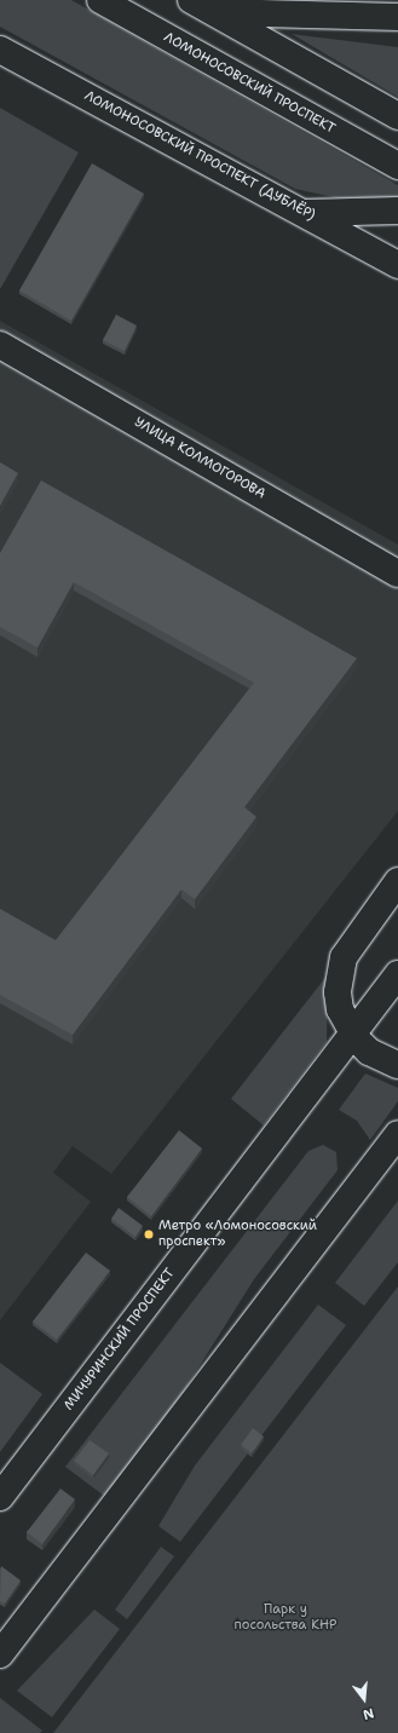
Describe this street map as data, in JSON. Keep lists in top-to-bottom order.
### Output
{
  "streets": {
    "main road": [
      "ЛОМОНОСОВСКИЙ ПРОСПЕКТ",
      "ЛОМОНОСОВСКИЙ ПРОСПЕКТ (ДУБЛЁР)",
      "УЛИЦА КОЛМОГОРОВА",
      "МИЧУРИНСКИЙ ПРОСПЕКТ"
    ]
  },
  "parks": ["Парк у посольства КНР"],
  "places": ["Метро «Ломоносовский проспект»"],
  "north": "bottom"
}
